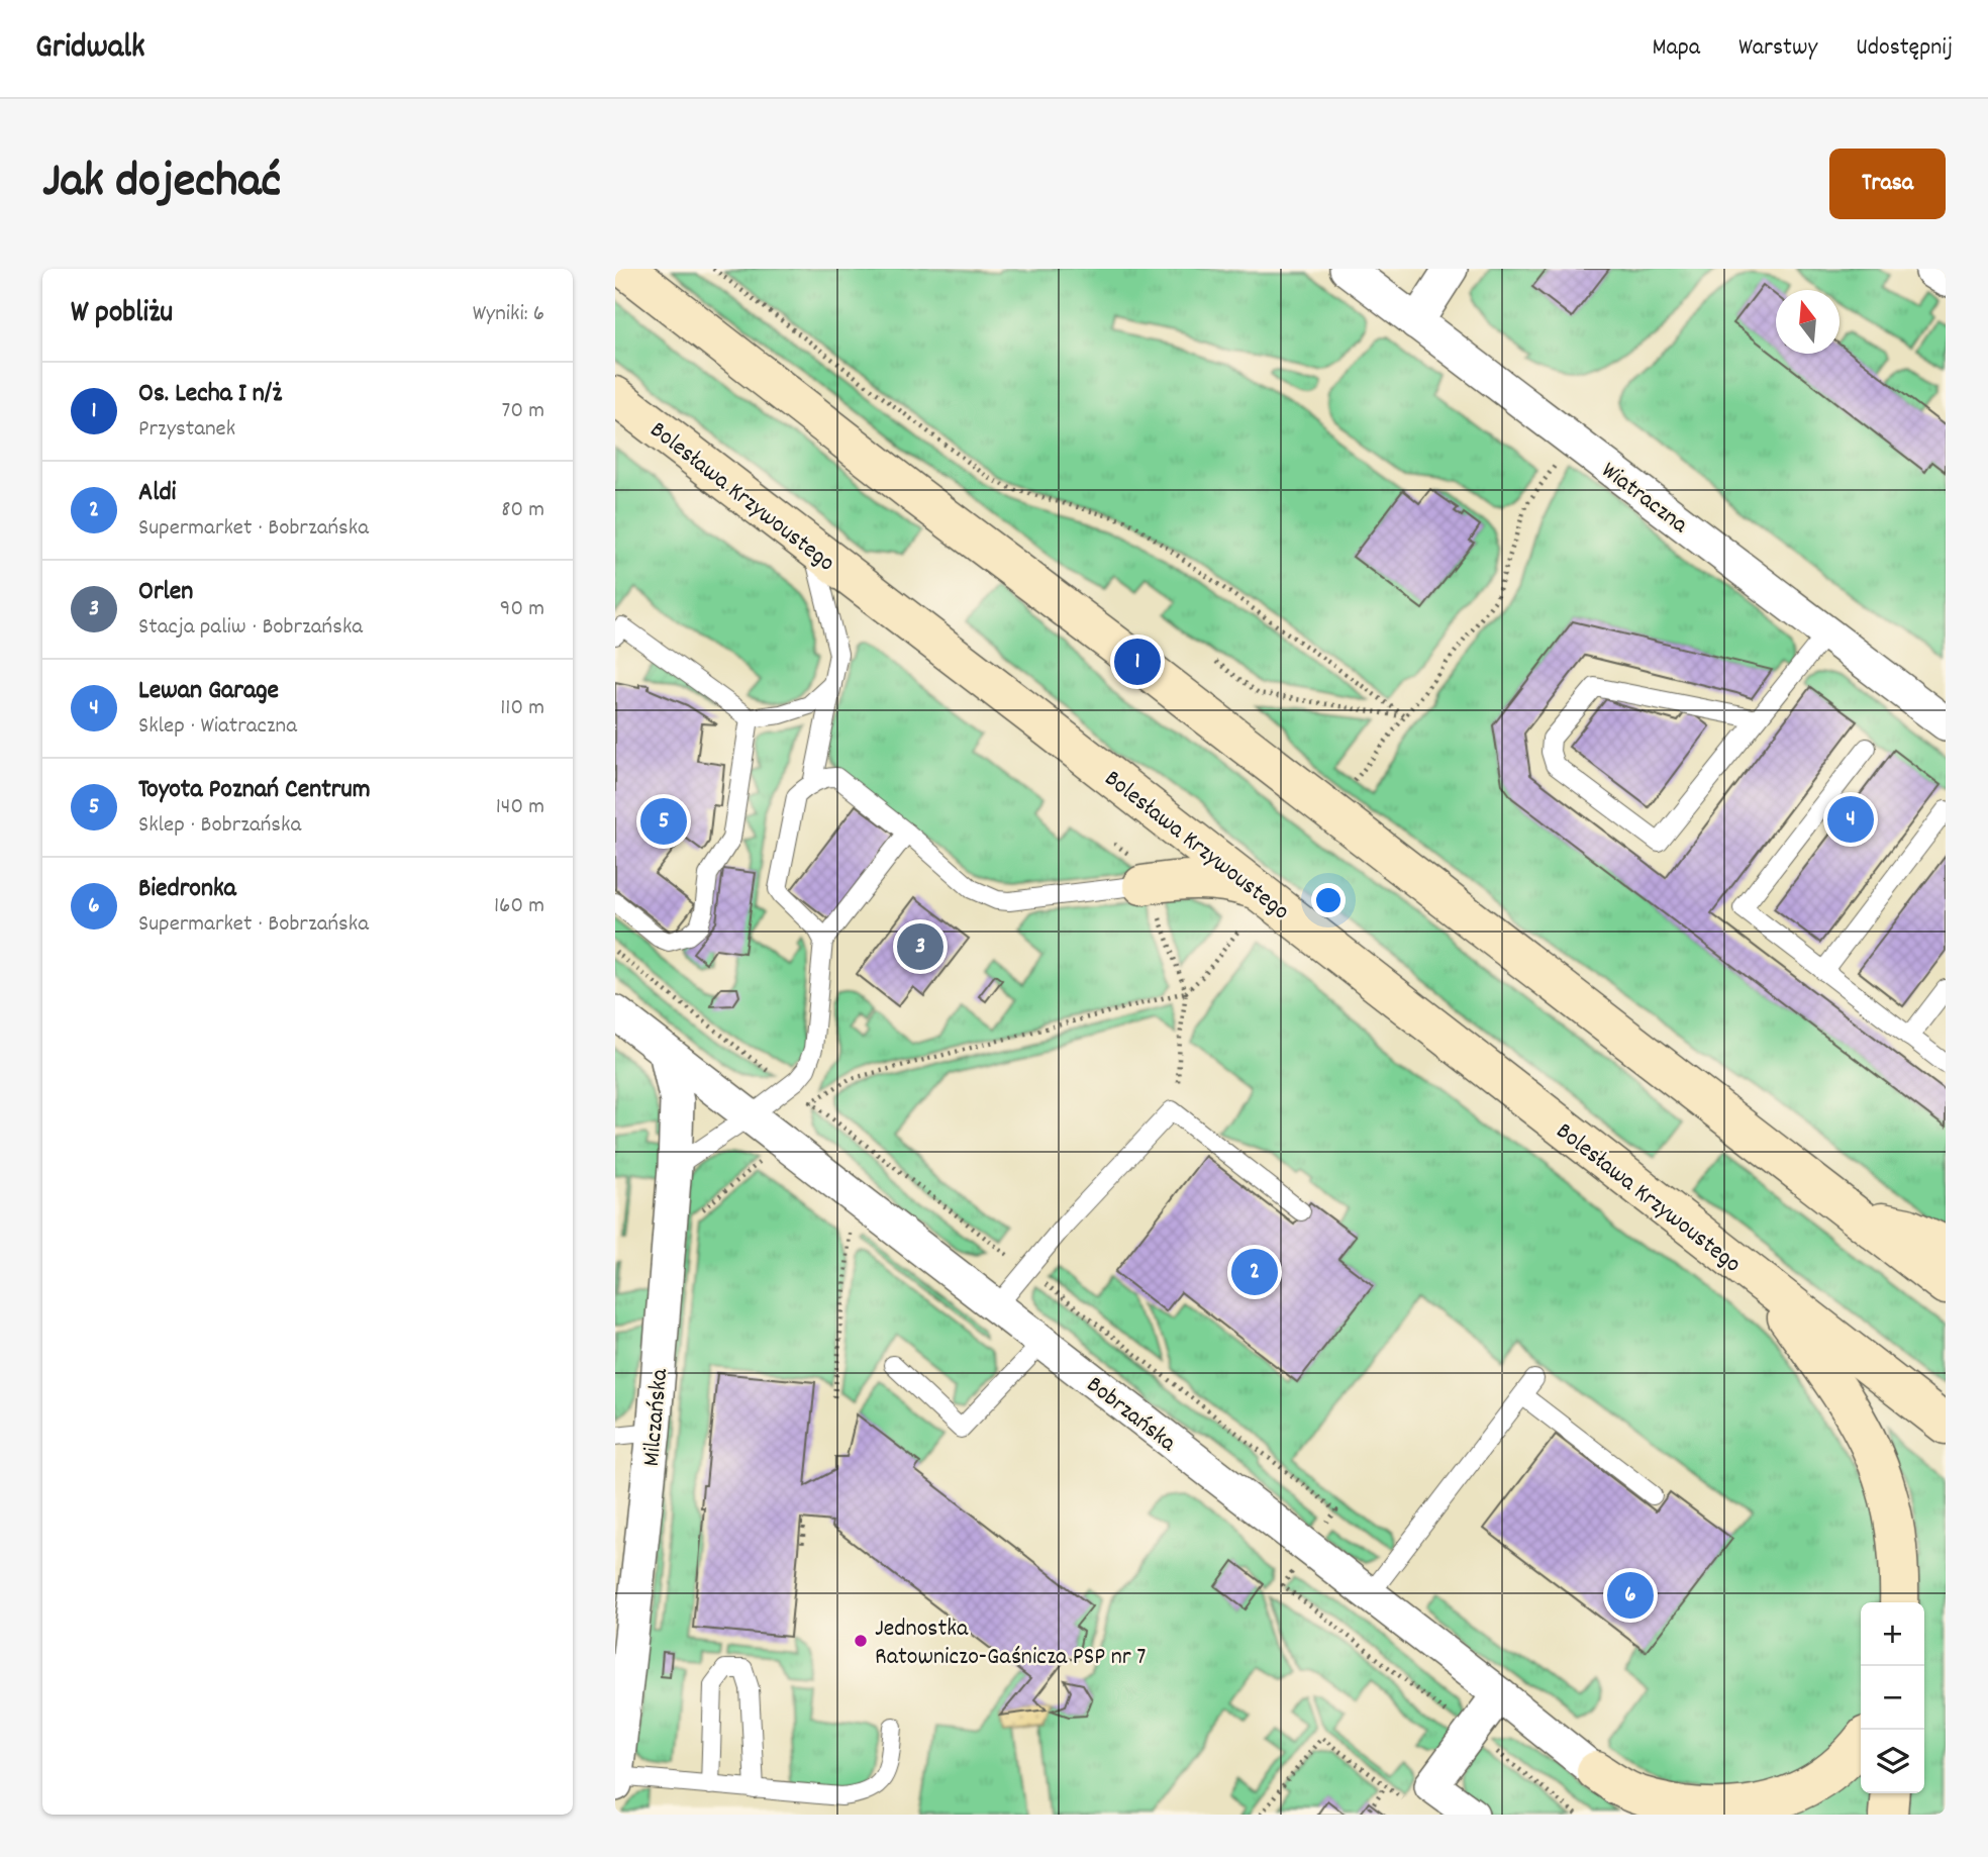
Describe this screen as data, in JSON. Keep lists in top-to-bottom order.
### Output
{
  "streets": {
    "main road": ["Bolesława Krzywoustego"],
    "street": ["Wiatraczna", "Bobrzańska", "Milczańska"]
  },
  "crossings": [
    ["Bobrzańska", "Milczańska"]
  ],
  "places": ["Jednostka Ratowniczo-Gaśnicza PSP nr 7"],
  "north": "top",
  "page": {
    "header": "Gridwalk",
    "nav": ["Mapa", "Warstwy", "Udostępnij"],
    "title": "Jak dojechać",
    "buttons": "Trasa",
    "heading": ["W pobliżu", "Wyniki: 6"],
    "list": [
      {
        "mark": "1",
        "name": "Os. Lecha I n/ż",
        "note": "Przystanek",
        "value": "70 m"
      },
      {
        "mark": "2",
        "name": "Aldi",
        "note": "Supermarket · Bobrzańska",
        "value": "80 m"
      },
      {
        "mark": "3",
        "name": "Orlen",
        "note": "Stacja paliw · Bobrzańska",
        "value": "90 m"
      },
      {
        "mark": "4",
        "name": "Lewan Garage",
        "note": "Sklep · Wiatraczna",
        "value": "110 m"
      },
      {
        "mark": "5",
        "name": "Toyota Poznań Centrum",
        "note": "Sklep · Bobrzańska",
        "value": "140 m"
      },
      {
        "mark": "6",
        "name": "Biedronka",
        "note": "Supermarket · Bobrzańska",
        "value": "160 m"
      }
    ],
    "pins": [
      "1",
      "4",
      "5",
      "3",
      "2",
      "6"
    ],
    "map_buttons": ["+", "−"]
  }
}
